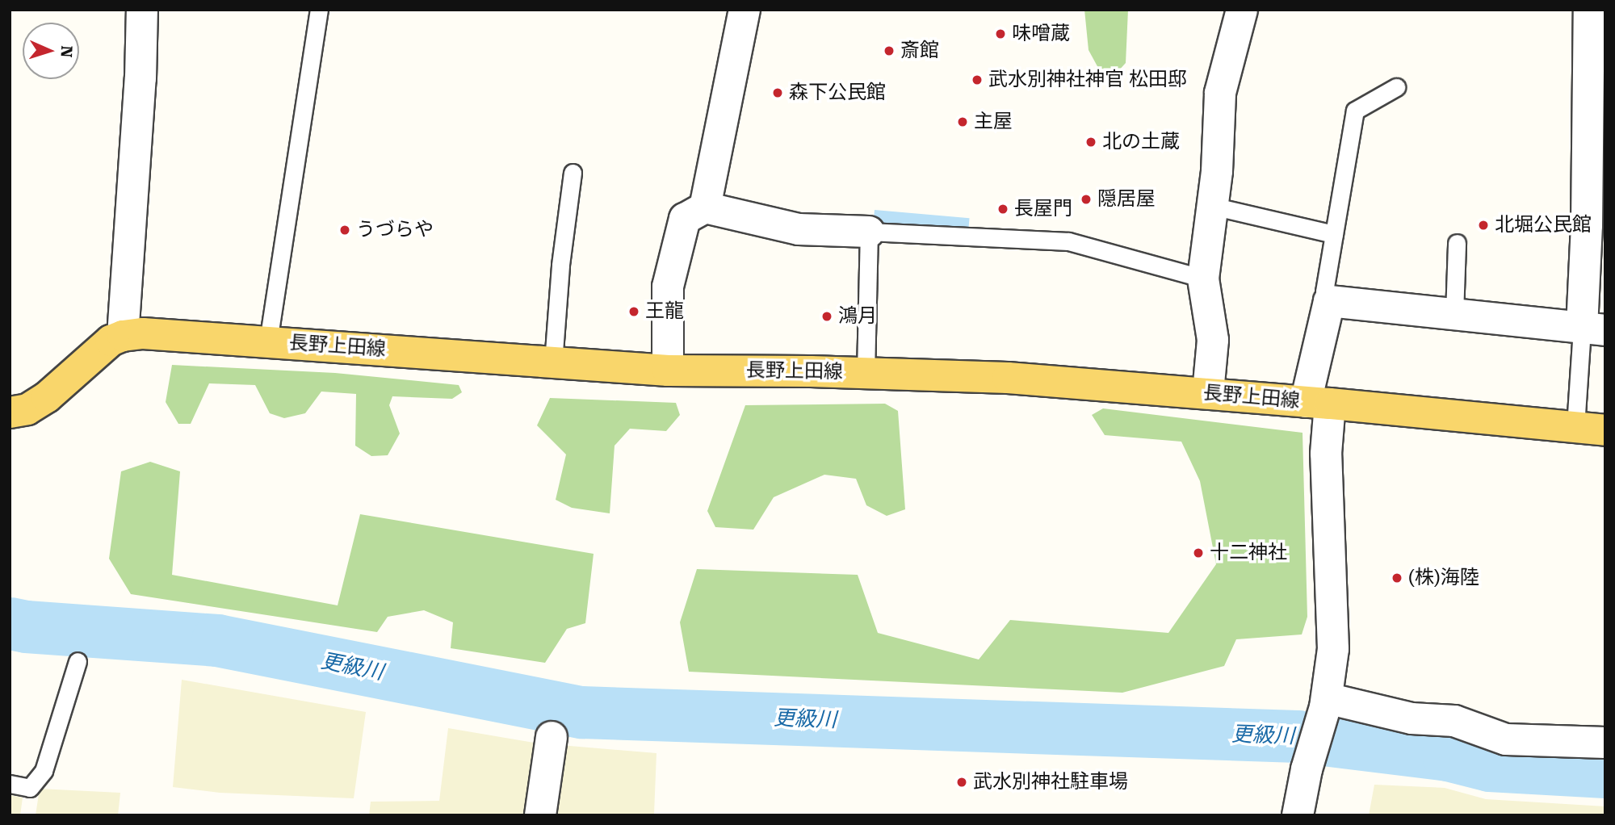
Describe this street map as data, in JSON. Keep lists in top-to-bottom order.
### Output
{
  "streets": {
    "main road": ["長野上田線"]
  },
  "water": ["更級川"],
  "places": [
    "味噌蔵",
    "斎館",
    "武水別神社神官 松田邸",
    "森下公民館",
    "主屋",
    "北の土蔵",
    "隠居屋",
    "長屋門",
    "北堀公民館",
    "うづらや",
    "王龍",
    "鴻月",
    "十二神社",
    "(株)海陸",
    "武水別神社駐車場"
  ],
  "north": "right"
}
